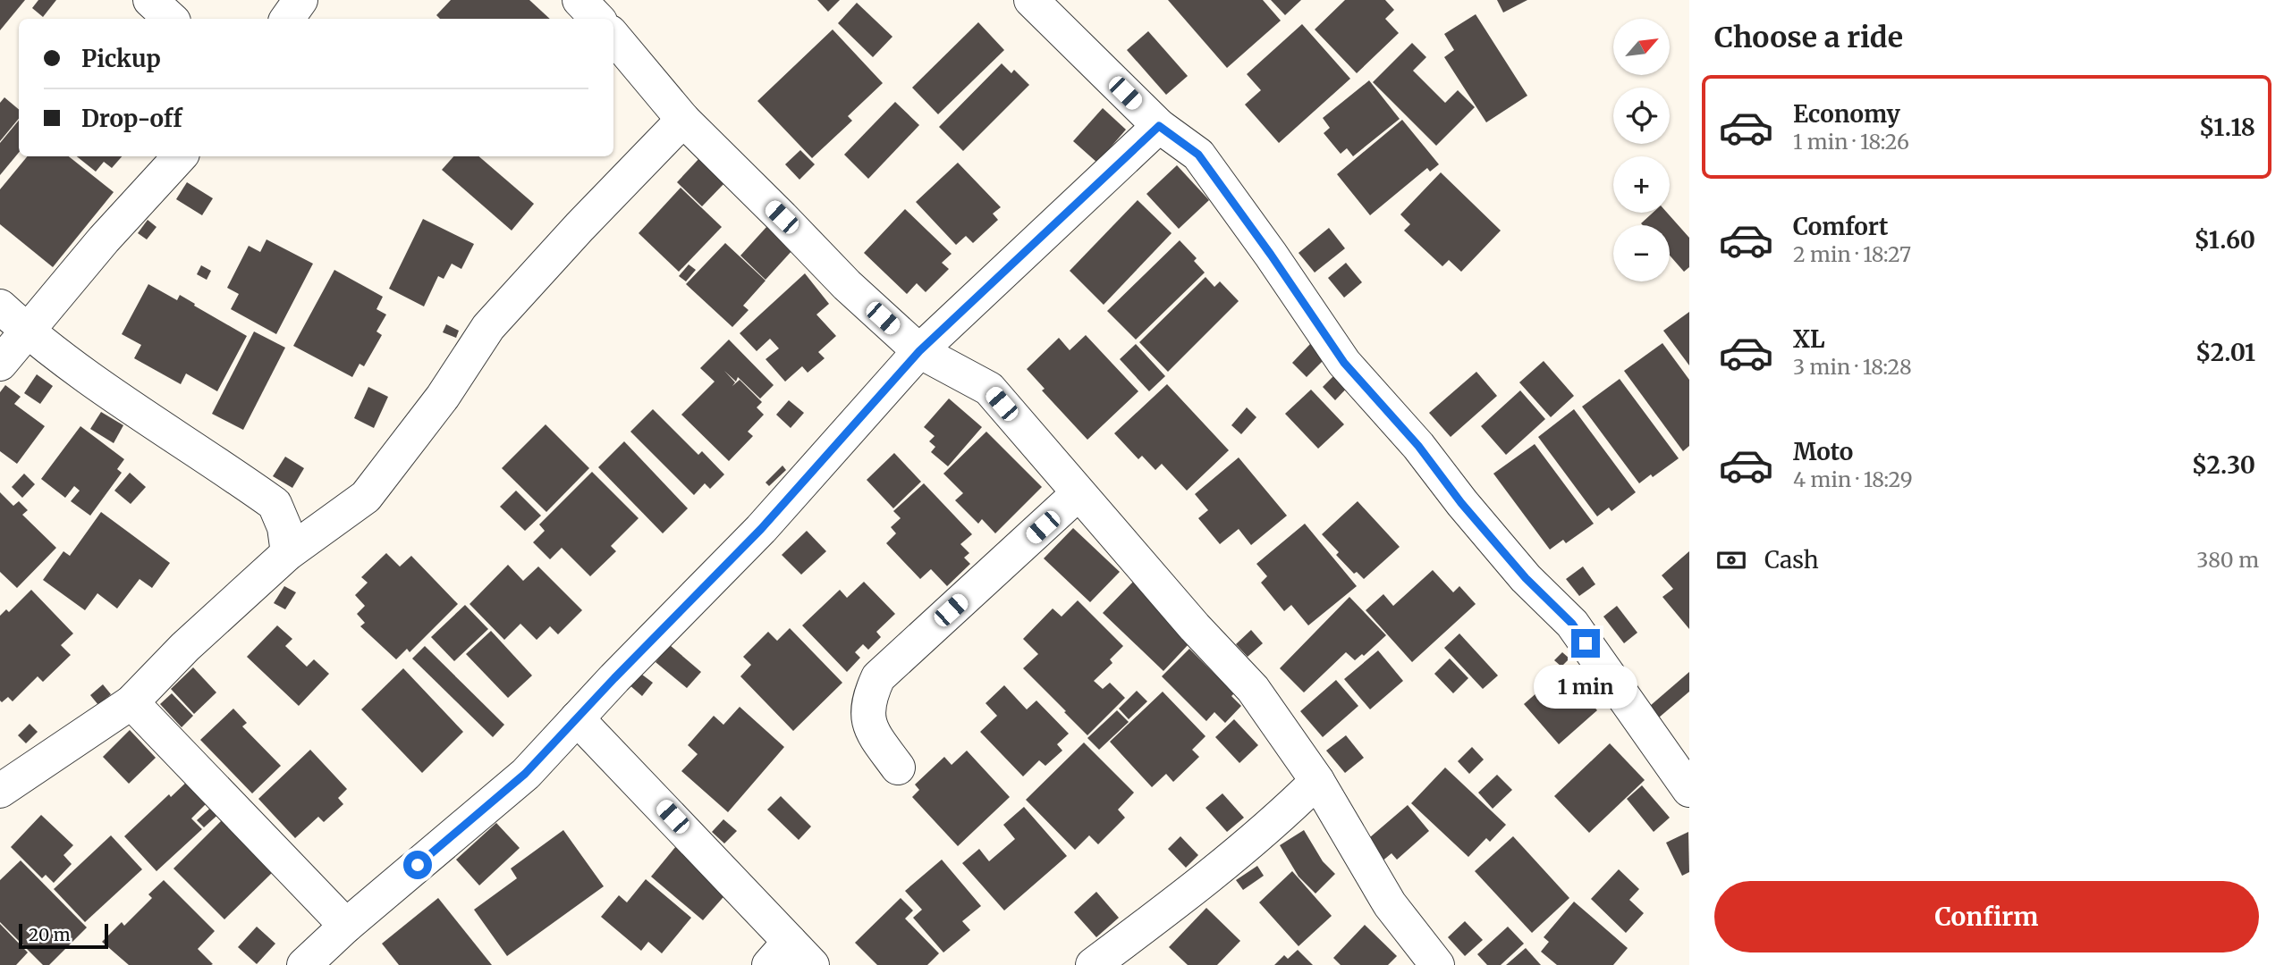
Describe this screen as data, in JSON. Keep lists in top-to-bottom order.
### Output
{
  "scale_bar": "20 m",
  "north": "top right",
  "page": {
    "heading": "Choose a ride",
    "map_buttons": ["+", "−"],
    "banner": ["Pickup", "Drop-off"],
    "list": [
      {
        "name": "Economy",
        "note": "1 min · 18:26",
        "value": "$1.18"
      },
      {
        "name": "Comfort",
        "note": "2 min · 18:27",
        "value": "$1.60"
      },
      {
        "name": "XL",
        "note": "3 min · 18:28",
        "value": "$2.01"
      },
      {
        "name": "Moto",
        "note": "4 min · 18:29",
        "value": "$2.30"
      }
    ],
    "pay": ["Cash", "380 m"],
    "bubble": "1 min",
    "buttons": "Confirm",
    "scale": "20 m"
  }
}
